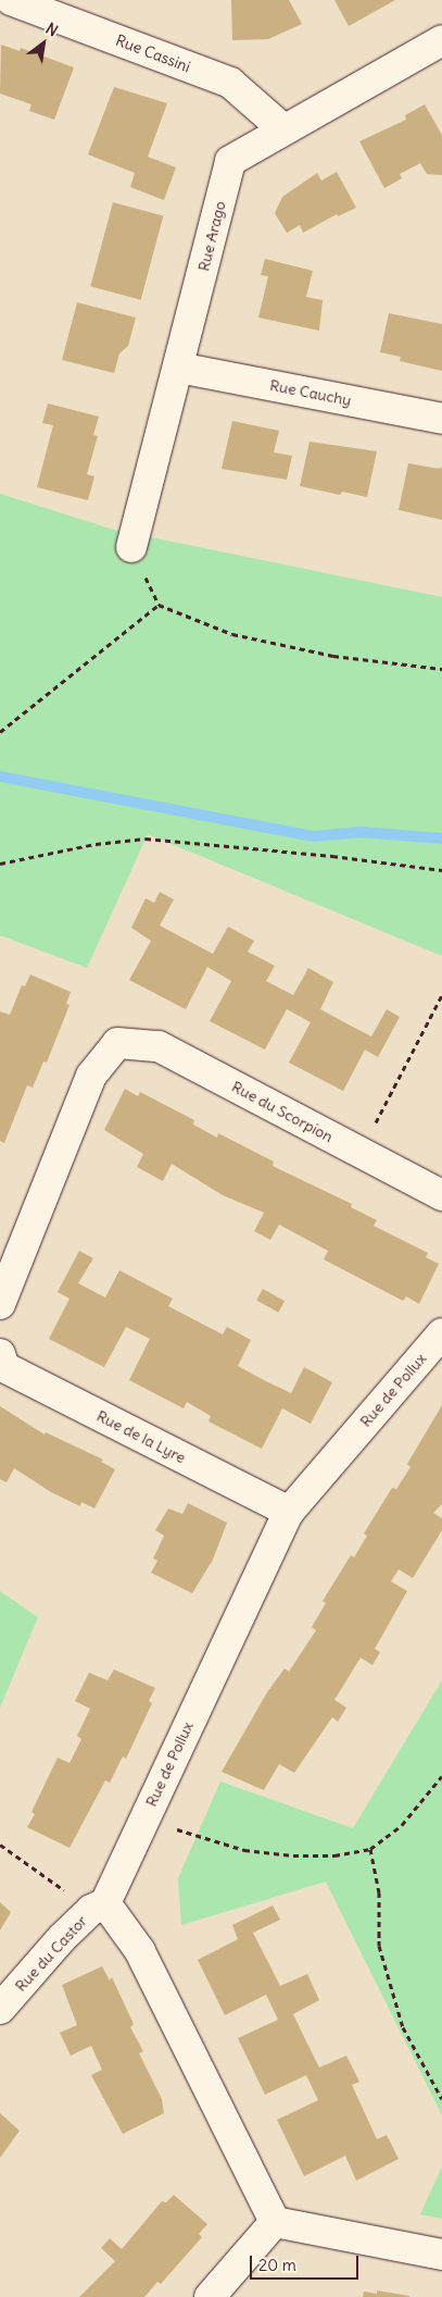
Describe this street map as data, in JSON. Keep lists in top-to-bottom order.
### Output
{
  "streets": {
    "street": [
      "Rue Cassini",
      "Rue Arago",
      "Rue Cauchy",
      "Rue du Scorpion",
      "Rue de Pollux",
      "Rue de la Lyre",
      "Rue du Castor"
    ]
  },
  "crossings": [
    ["Rue Cassini", "Rue Arago"],
    ["Rue Arago", "Rue Cauchy"],
    ["Rue de Pollux", "Rue de la Lyre"],
    ["Rue de Pollux", "Rue du Castor"]
  ],
  "scale_bar": "20 m",
  "north": "top right"
}
